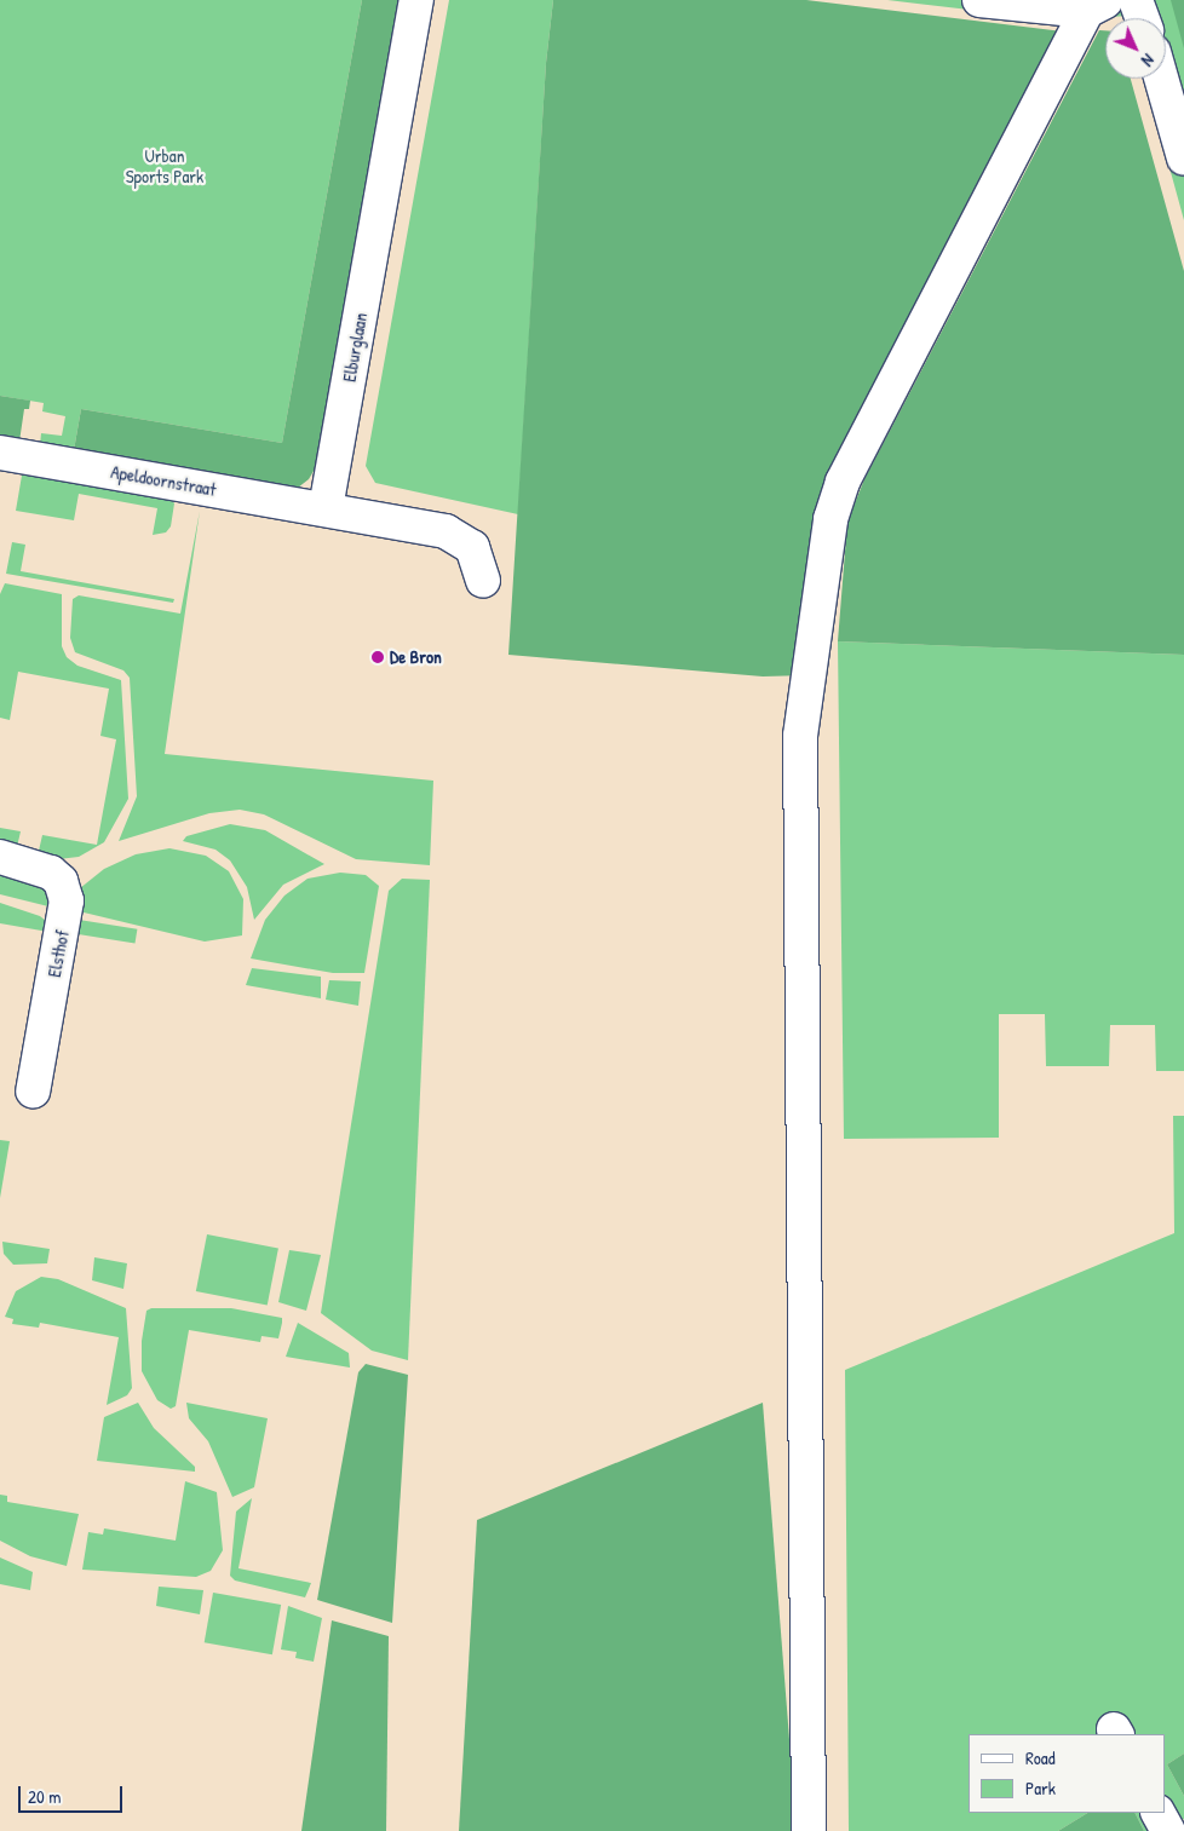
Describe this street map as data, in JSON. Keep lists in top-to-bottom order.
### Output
{
  "streets": {
    "street": ["Elburglaan", "Apeldoornstraat", "Elsthof"]
  },
  "crossings": [
    ["Elburglaan", "Apeldoornstraat"]
  ],
  "parks": ["Urban Sports Park"],
  "places": ["De Bron"],
  "legend": ["Road", "Park"],
  "scale_bar": "20 m",
  "north": "bottom right"
}
